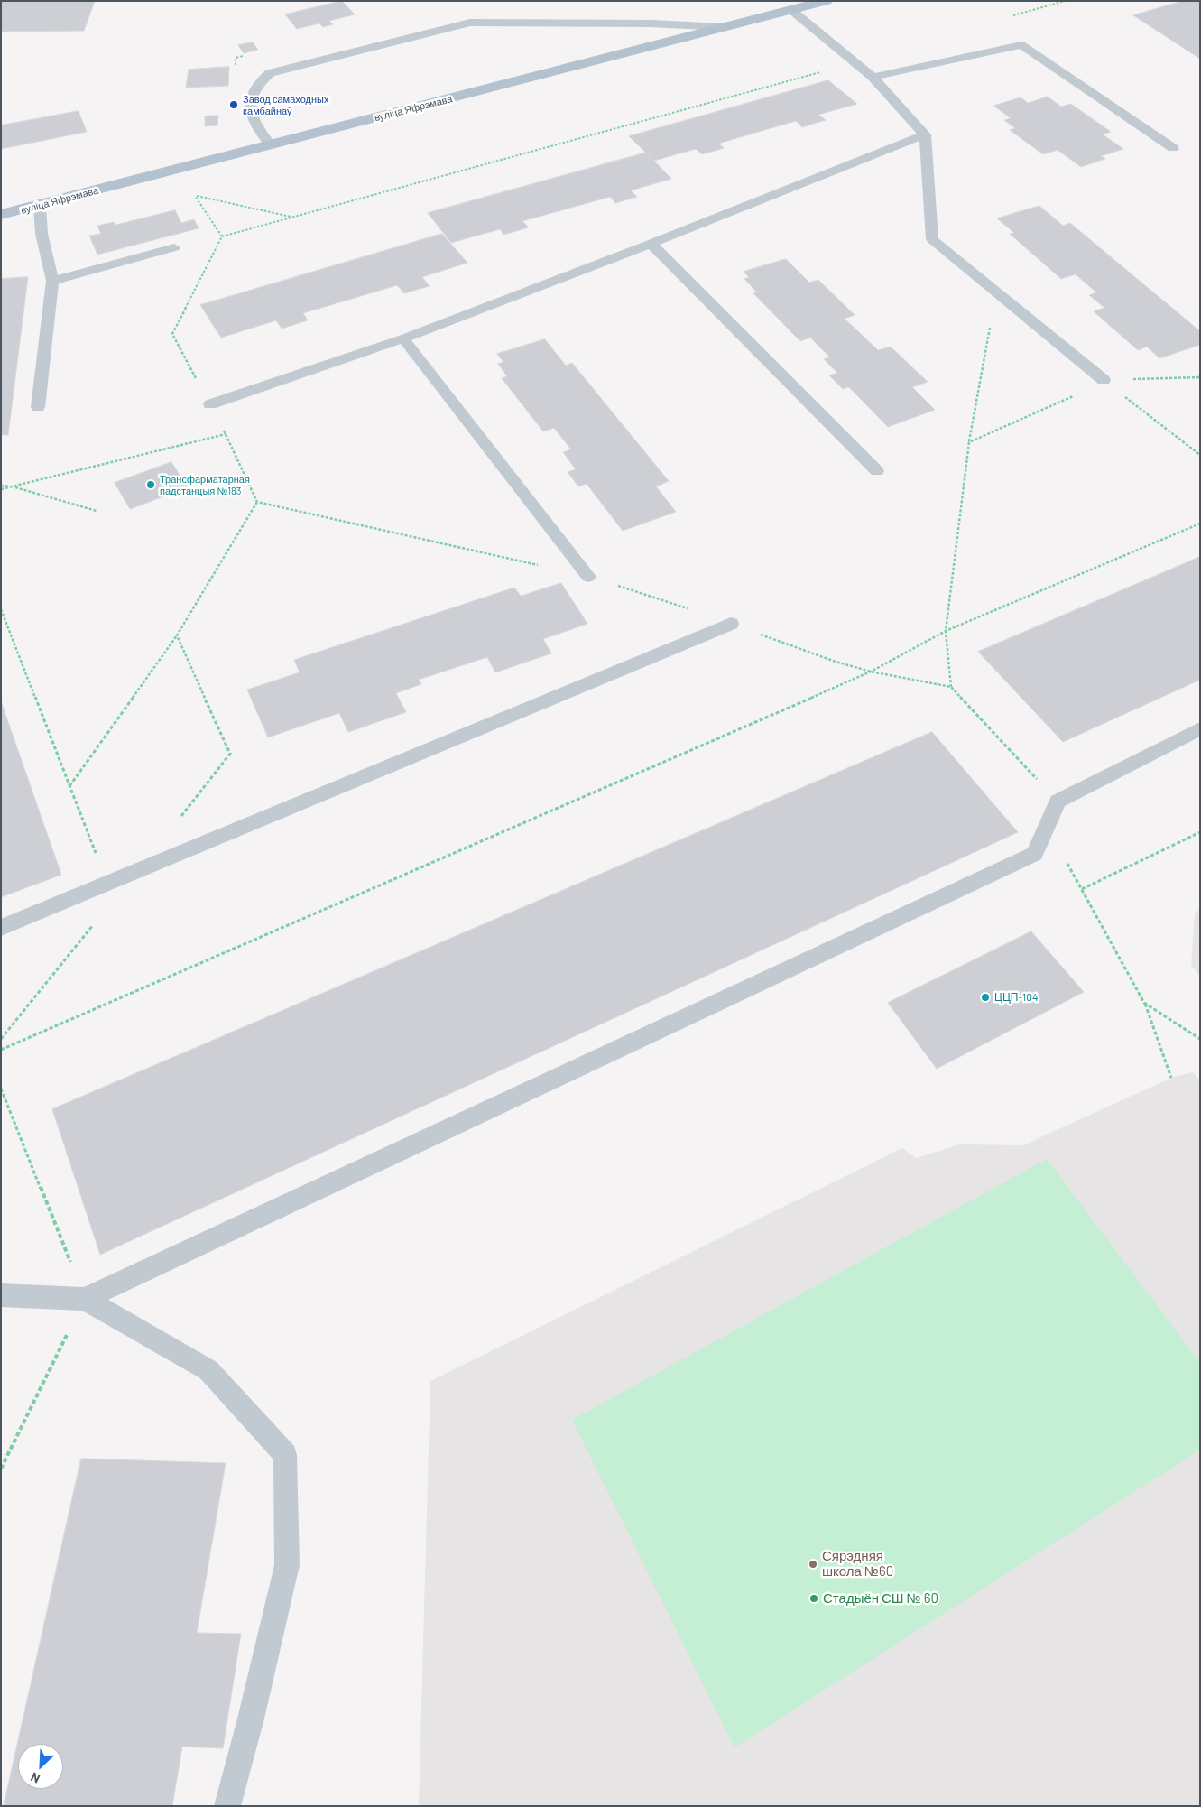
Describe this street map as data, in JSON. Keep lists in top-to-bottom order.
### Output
{
  "streets": {
    "main road": ["вуліца Яфрэмава"]
  },
  "places": [
    "Завод самаходных камбайнаў",
    "Трансфарматарная падстанцыя №183",
    "ЦЦП-104",
    "Сярэдняя школа №60",
    "Стадыён СШ № 60"
  ],
  "north": "bottom left"
}
